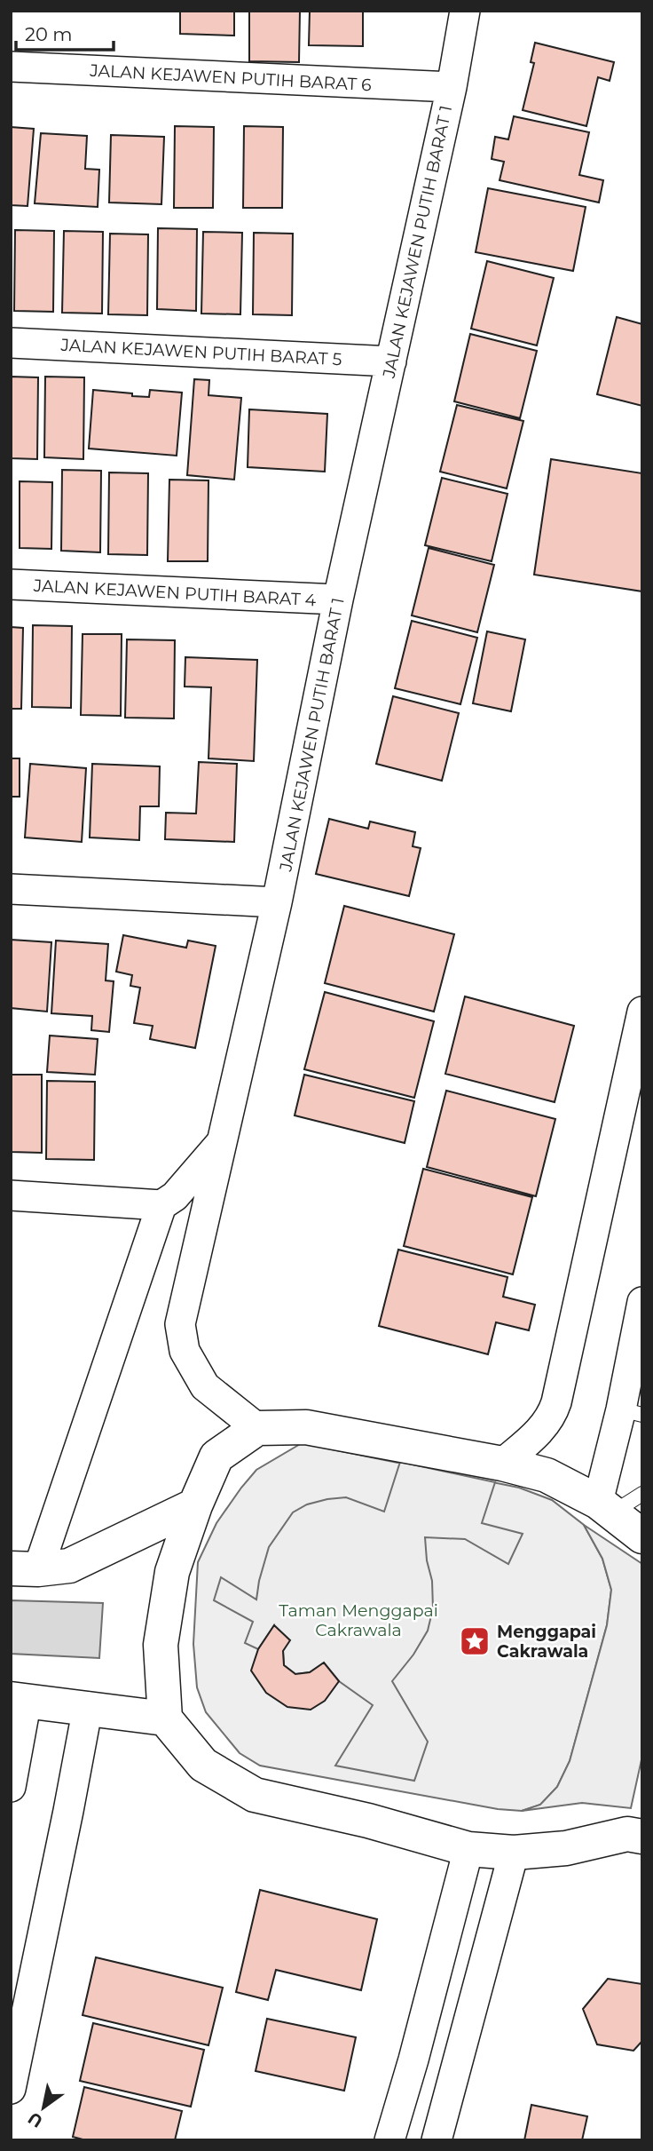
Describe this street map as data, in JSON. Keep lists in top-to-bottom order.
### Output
{
  "streets": {
    "street": [
      "JALAN KEJAWEN PUTIH BARAT 6",
      "JALAN KEJAWEN PUTIH BARAT 1",
      "JALAN KEJAWEN PUTIH BARAT 5",
      "JALAN KEJAWEN PUTIH BARAT 4"
    ]
  },
  "crossings": [
    ["JALAN KEJAWEN PUTIH BARAT 6", "JALAN KEJAWEN PUTIH BARAT 1"],
    ["JALAN KEJAWEN PUTIH BARAT 1", "JALAN KEJAWEN PUTIH BARAT 5"],
    ["JALAN KEJAWEN PUTIH BARAT 1", "JALAN KEJAWEN PUTIH BARAT 4"]
  ],
  "parks": ["Taman Menggapai Cakrawala"],
  "places": {
    "place": ["Menggapai Cakrawala"]
  },
  "scale_bar": "20 m",
  "north": "bottom left"
}
